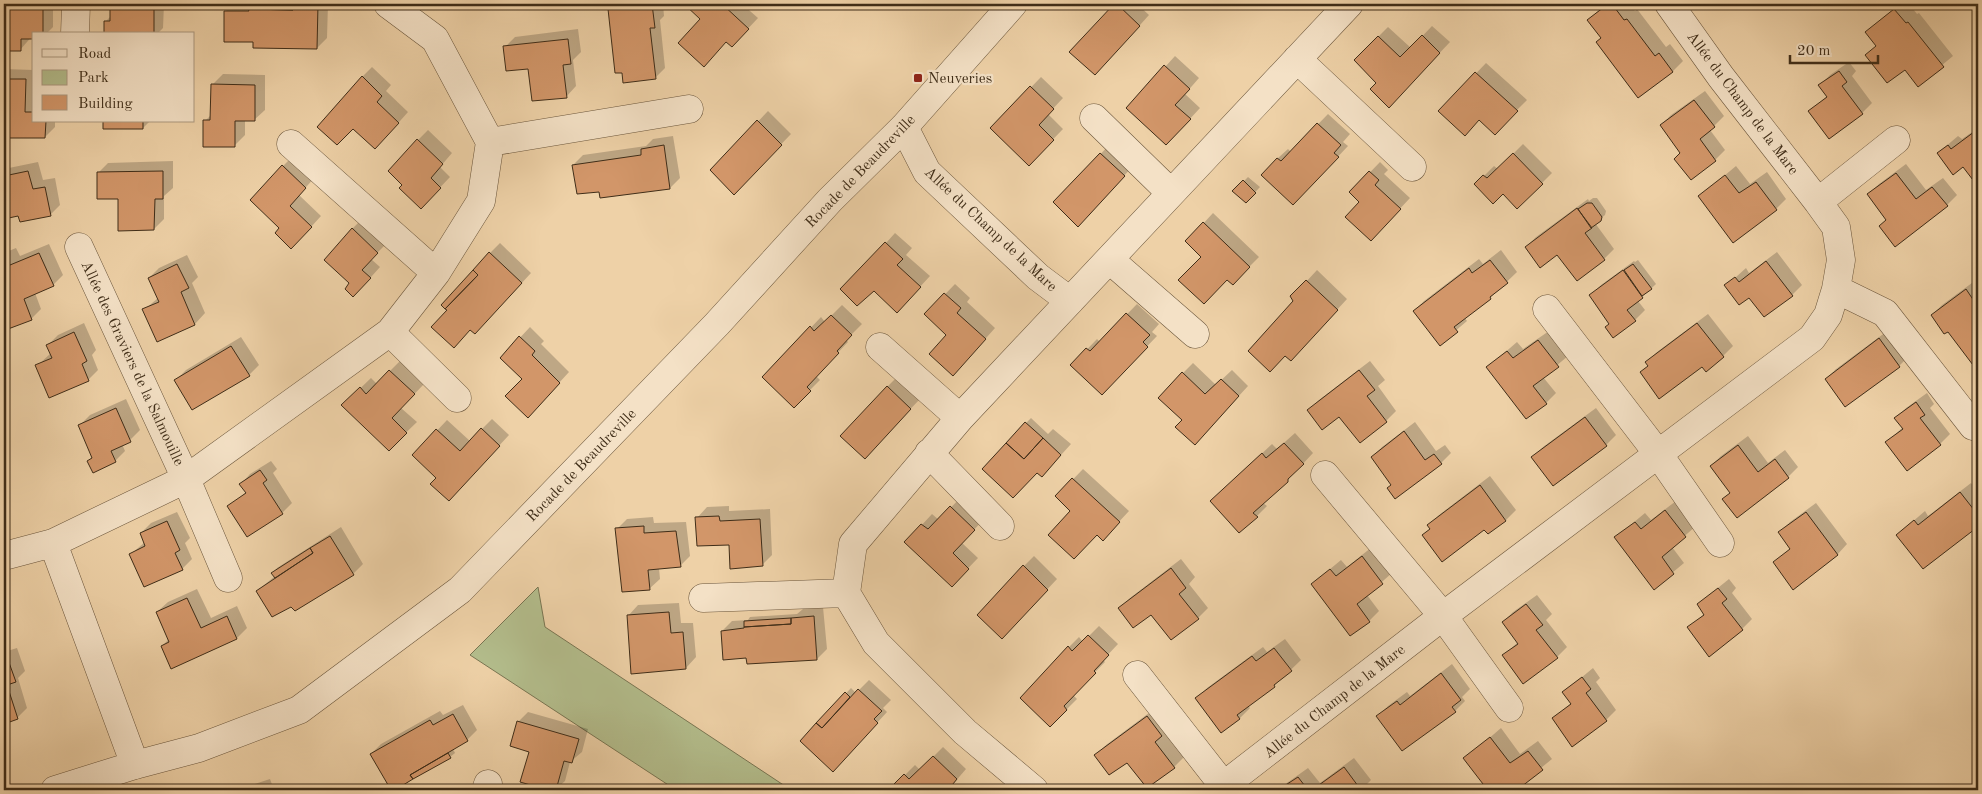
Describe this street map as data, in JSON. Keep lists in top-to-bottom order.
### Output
{
  "streets": {
    "street": ["Allée du Champ de la Mare", "Rocade de Beaudreville", "Allée des Graviers de la Salmouille"]
  },
  "crossings": [
    ["Allée du Champ de la Mare", "Rocade de Beaudreville"]
  ],
  "places": {
    "transit": ["Neuveries"]
  },
  "legend": ["Road", "Park", "Building"],
  "scale_bar": "20 m"
}
